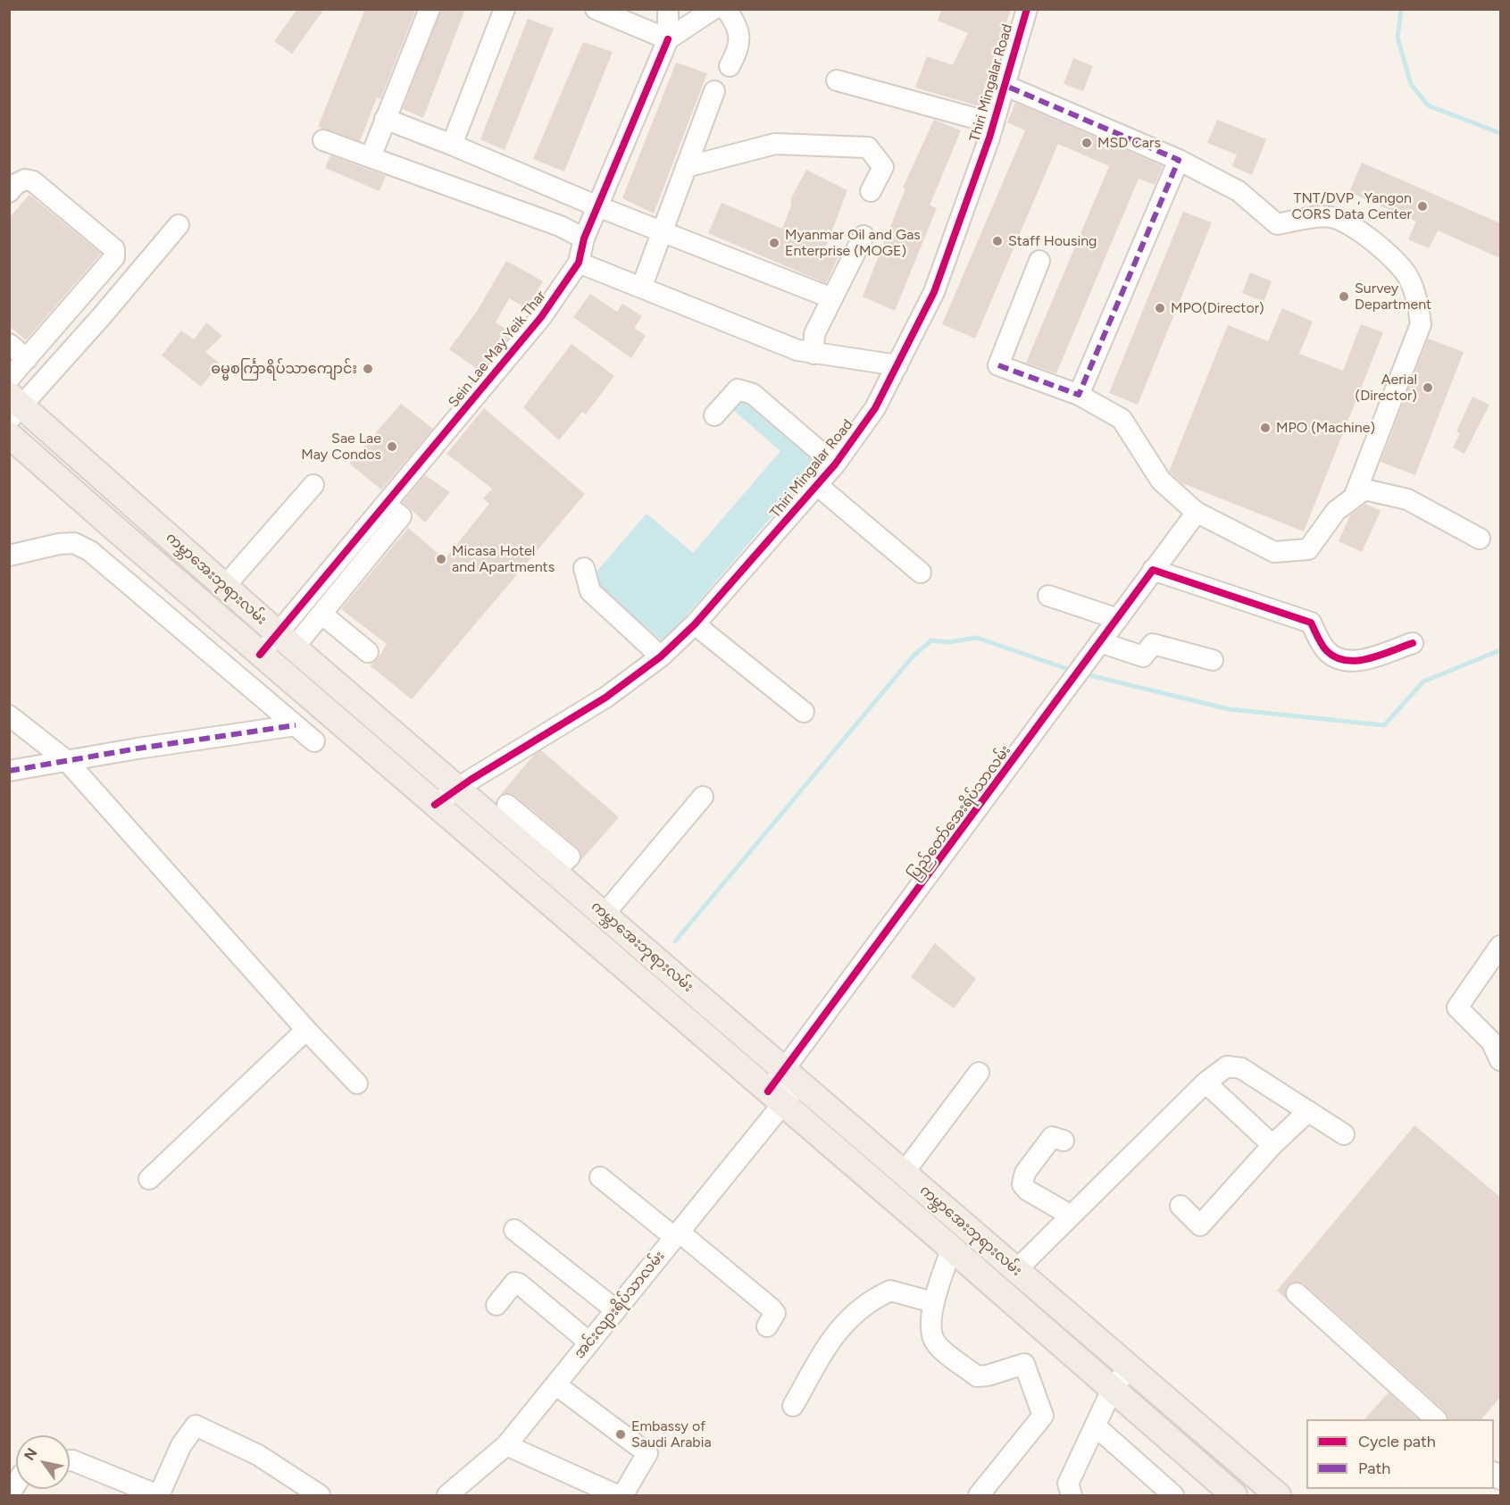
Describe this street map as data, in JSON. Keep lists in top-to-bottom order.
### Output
{
  "streets": {
    "main road": ["ကမ္ဘာအေးဘုရားလမ်း"],
    "street": [
      "Thiri Mingalar Road",
      "Sein Lae May Yeik Thar",
      "ပြည်တော်အေးရိပ်သာလမ်း",
      "အင်းလျားရိပ်သာလမ်း"
    ]
  },
  "crossings": [
    ["Thiri Mingalar Road", "ကမ္ဘာအေးဘုရားလမ်း"],
    ["Sein Lae May Yeik Thar", "ကမ္ဘာအေးဘုရားလမ်း"],
    ["ကမ္ဘာအေးဘုရားလမ်း", "ပြည်တော်အေးရိပ်သာလမ်း"],
    ["ကမ္ဘာအေးဘုရားလမ်း", "အင်းလျားရိပ်သာလမ်း"],
    ["ပြည်တော်အေးရိပ်သာလမ်း", "အင်းလျားရိပ်သာလမ်း"]
  ],
  "places": [
    "MSD Cars",
    "TNT/DVP , Yangon CORS Data Center",
    "Staff Housing",
    "Myanmar Oil and Gas Enterprise (MOGE)",
    "Survey Department",
    "MPO(Director)",
    "ဓမ္မစင်္ကြာရိပ်သာကျောင်း",
    "Aerial (Director)",
    "MPO (Machine)",
    "Sae Lae May Condos",
    "Micasa Hotel and Apartments",
    "Embassy of Saudi Arabia"
  ],
  "legend": ["Cycle path", "Path"],
  "north": "top left"
}
